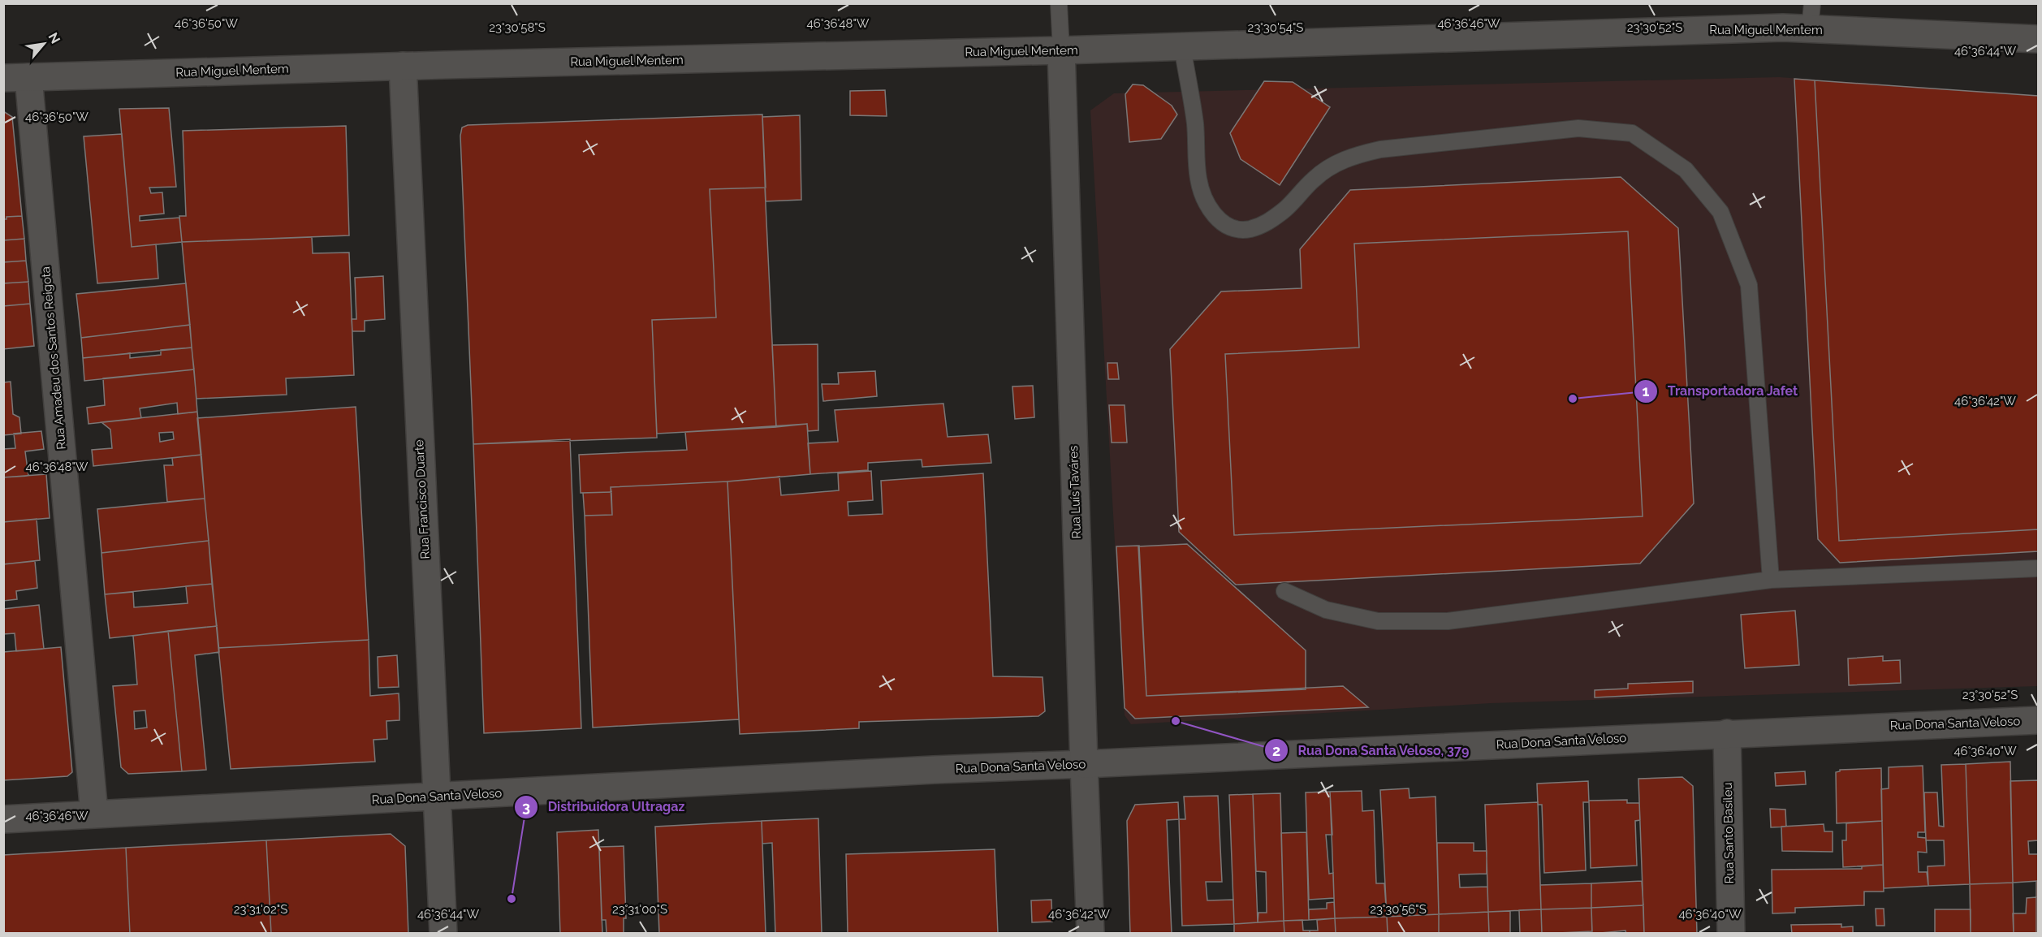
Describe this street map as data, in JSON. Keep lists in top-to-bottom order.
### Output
{
  "streets": {
    "street": [
      "Rua Miguel Mentem",
      "Rua Amadeu dos Santos Reigota",
      "Rua Luís Taváres",
      "Rua Francisco Duarte",
      "Rua Dona Santa Veloso",
      "Rua Santo Basileu"
    ]
  },
  "crossings": [
    ["Rua Miguel Mentem", "Rua Amadeu dos Santos Reigota"],
    ["Rua Miguel Mentem", "Rua Luís Taváres"],
    ["Rua Miguel Mentem", "Rua Francisco Duarte"],
    ["Rua Amadeu dos Santos Reigota", "Rua Dona Santa Veloso"],
    ["Rua Luís Taváres", "Rua Dona Santa Veloso"],
    ["Rua Francisco Duarte", "Rua Dona Santa Veloso"],
    ["Rua Dona Santa Veloso", "Rua Santo Basileu"]
  ],
  "places": ["Transportadora Jafet", "Rua Dona Santa Veloso, 379", "Distribuidora Ultragaz"],
  "north": "top right",
  "coordinates": [
    "46°36'50\"W",
    "46°36'46\"W",
    "46°36'48\"W",
    "23°30'58\"S",
    "23°30'54\"S",
    "23°30'52\"S",
    "46°36'44\"W",
    "46°36'42\"W",
    "46°36'40\"W",
    "23°31'02\"S",
    "23°31'00\"S",
    "23°30'56\"S"
  ]
}
